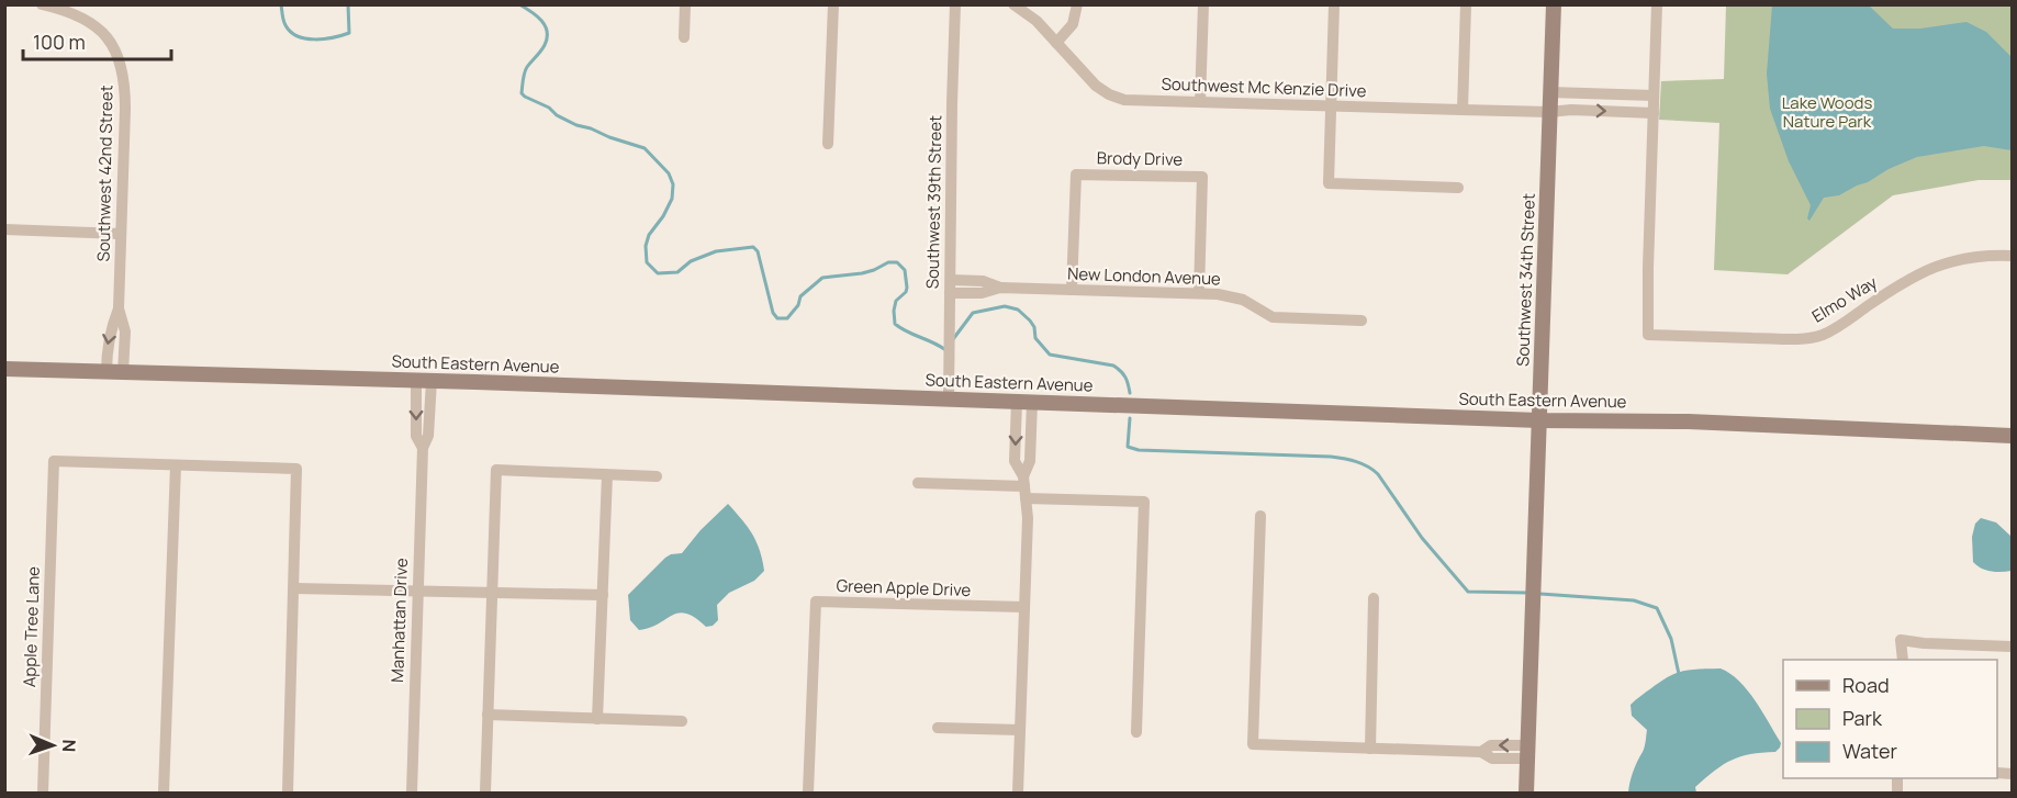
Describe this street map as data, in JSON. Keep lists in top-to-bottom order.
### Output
{
  "streets": {
    "street": [
      "Southwest Mc Kenzie Drive",
      "Brody Drive",
      "Southwest 42nd Street",
      "Southwest 39th Street",
      "New London Avenue",
      "Southwest 34th Street",
      "Elmo Way",
      "South Eastern Avenue",
      "Green Apple Drive",
      "Manhattan Drive",
      "Apple Tree Lane"
    ]
  },
  "crossings": [
    ["Southwest Mc Kenzie Drive", "Southwest 34th Street"],
    ["Southwest Mc Kenzie Drive", "Elmo Way"],
    ["Brody Drive", "New London Avenue"],
    ["Southwest 42nd Street", "South Eastern Avenue"],
    ["Southwest 39th Street", "New London Avenue"],
    ["Southwest 39th Street", "South Eastern Avenue"],
    ["Southwest 34th Street", "South Eastern Avenue"],
    ["South Eastern Avenue", "Manhattan Drive"]
  ],
  "parks": ["Lake Woods Nature Park"],
  "legend": ["Road", "Park", "Water"],
  "scale_bar": "100 m",
  "north": "right"
}
